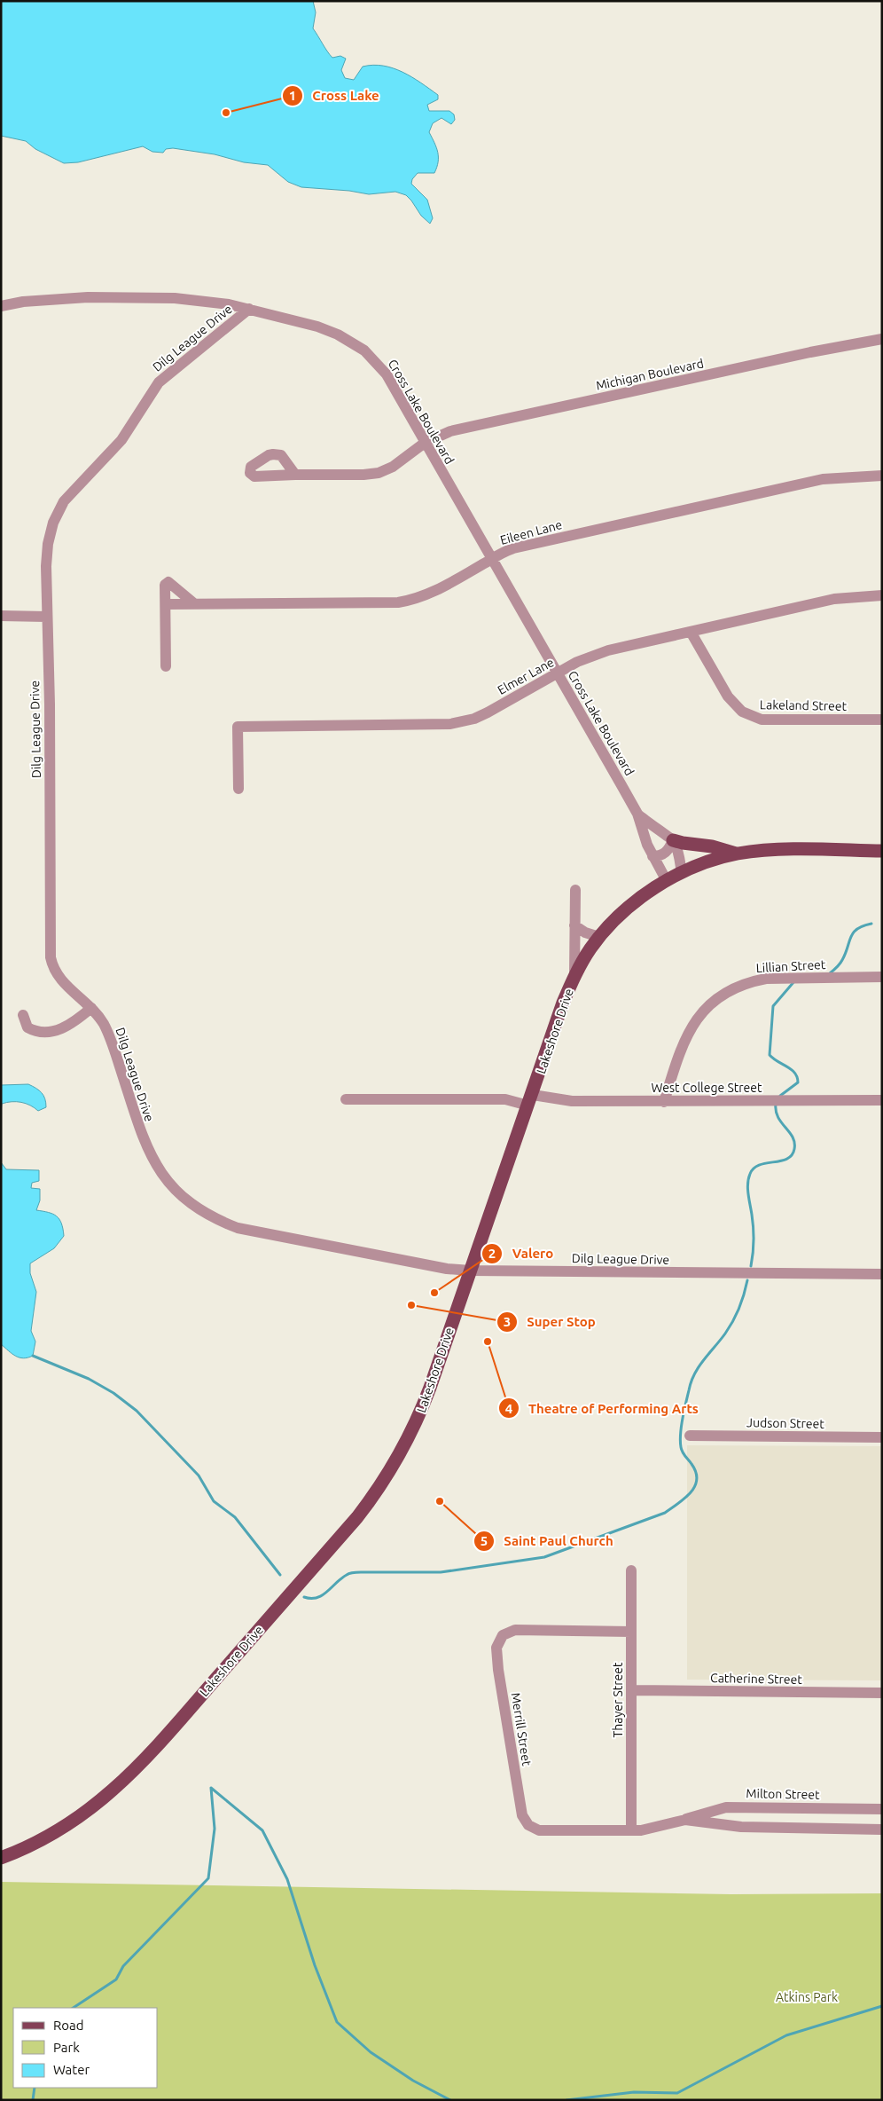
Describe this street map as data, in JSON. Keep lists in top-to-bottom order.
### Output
{
  "streets": {
    "main road": ["Lakeshore Drive"],
    "street": [
      "Dilg League Drive",
      "Michigan Boulevard",
      "Cross Lake Boulevard",
      "Eileen Lane",
      "Elmer Lane",
      "Lakeland Street",
      "Lillian Street",
      "West College Street",
      "Judson Street",
      "Catherine Street",
      "Thayer Street",
      "Merrill Street",
      "Milton Street"
    ]
  },
  "crossings": [
    ["Dilg League Drive", "Cross Lake Boulevard"],
    ["Dilg League Drive", "Lakeshore Drive"],
    ["Michigan Boulevard", "Cross Lake Boulevard"],
    ["Cross Lake Boulevard", "Eileen Lane"],
    ["Cross Lake Boulevard", "Elmer Lane"],
    ["Cross Lake Boulevard", "Lakeshore Drive"],
    ["Elmer Lane", "Lakeland Street"],
    ["Lillian Street", "West College Street"],
    ["Lakeshore Drive", "West College Street"],
    ["Catherine Street", "Thayer Street"],
    ["Thayer Street", "Merrill Street"],
    ["Thayer Street", "Milton Street"],
    ["Merrill Street", "Milton Street"]
  ],
  "parks": ["Atkins Park"],
  "places": [
    "Cross Lake",
    "Valero",
    "Super Stop",
    "Theatre of Performing Arts",
    "Saint Paul Church"
  ],
  "legend": ["Road", "Park", "Water"]
}
